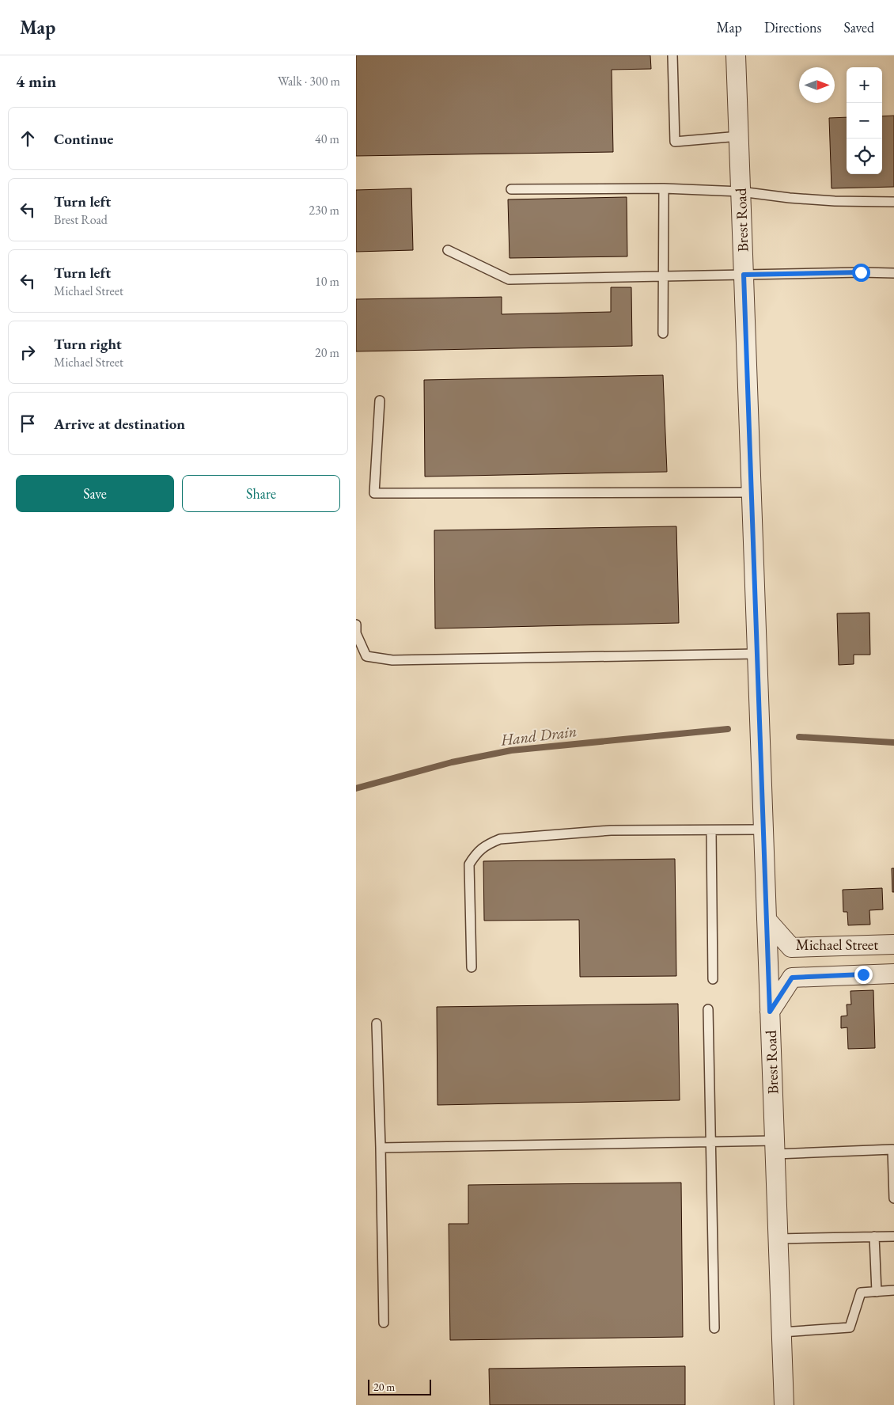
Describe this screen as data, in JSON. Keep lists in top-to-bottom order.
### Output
{
  "streets": {
    "street": ["Brest Road", "Michael Street"]
  },
  "crossings": [
    ["Brest Road", "Michael Street"]
  ],
  "water": ["Hand Drain"],
  "scale_bar": "20 m",
  "north": "right",
  "page": {
    "header": "Map",
    "nav": ["Map", "Directions", "Saved"],
    "heading": ["4 min", "Walk · 300 m"],
    "map_buttons": ["+", "−"],
    "list": [
      ["Continue", "40 m"],
      ["Turn left", "Brest Road", "230 m"],
      ["Turn left", "Michael Street", "10 m"],
      ["Turn right", "Michael Street", "20 m"],
      "Arrive at destination"
    ],
    "buttons": ["Save", "Share"],
    "scale": "20 m"
  }
}
